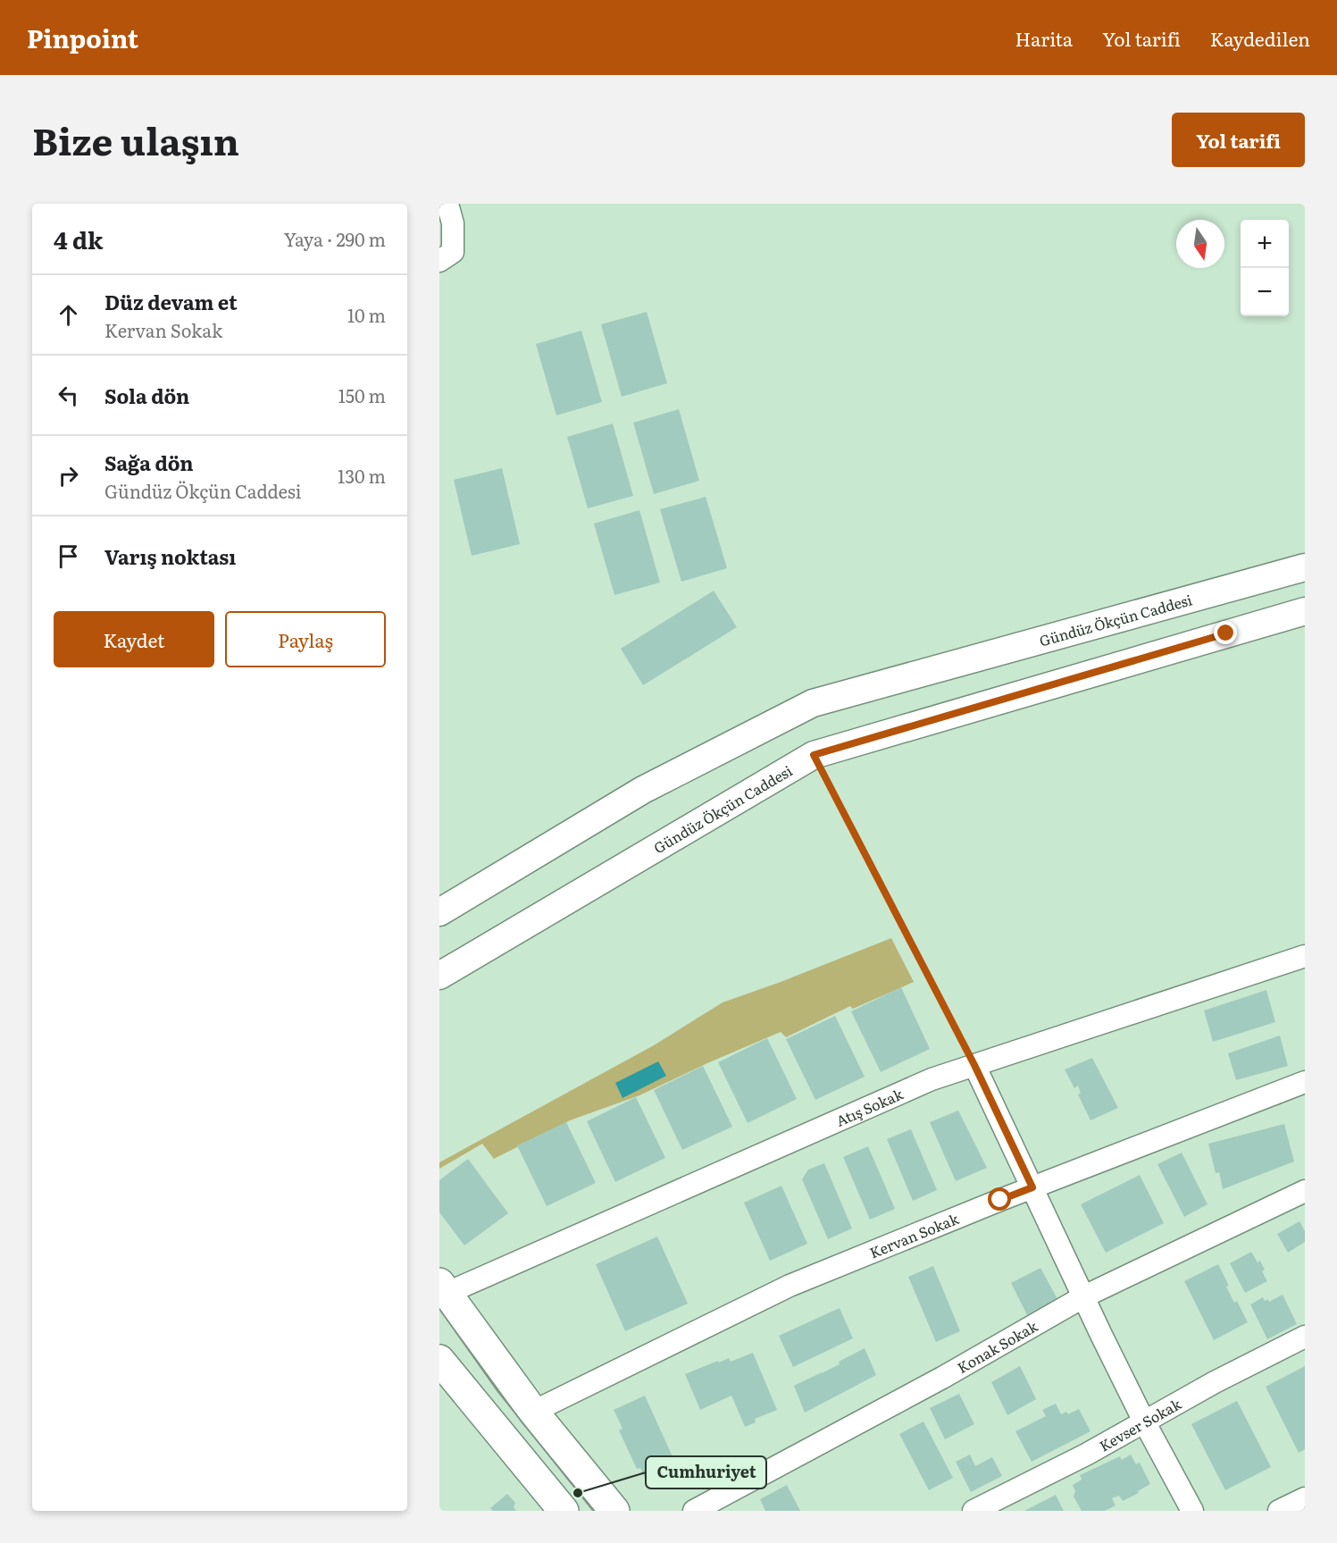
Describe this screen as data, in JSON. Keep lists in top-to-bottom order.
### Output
{
  "streets": {
    "street": [
      "Gündüz Ökçün Caddesi",
      "Atış Sokak",
      "Kervan Sokak",
      "Konak Sokak",
      "Kevser Sokak"
    ]
  },
  "places": ["Cumhuriyet"],
  "north": "bottom",
  "page": {
    "header": "Pinpoint",
    "nav": ["Harita", "Yol tarifi", "Kaydedilen"],
    "title": "Bize ulaşın",
    "buttons": [
      "Yol tarifi",
      ["Kaydet", "Paylaş"]
    ],
    "heading": ["4 dk", "Yaya · 290 m"],
    "map_buttons": ["+", "−"],
    "list": [
      ["Düz devam et", "Kervan Sokak", "10 m"],
      ["Sola dön", "150 m"],
      ["Sağa dön", "Gündüz Ökçün Caddesi", "130 m"],
      "Varış noktası"
    ]
  }
}
